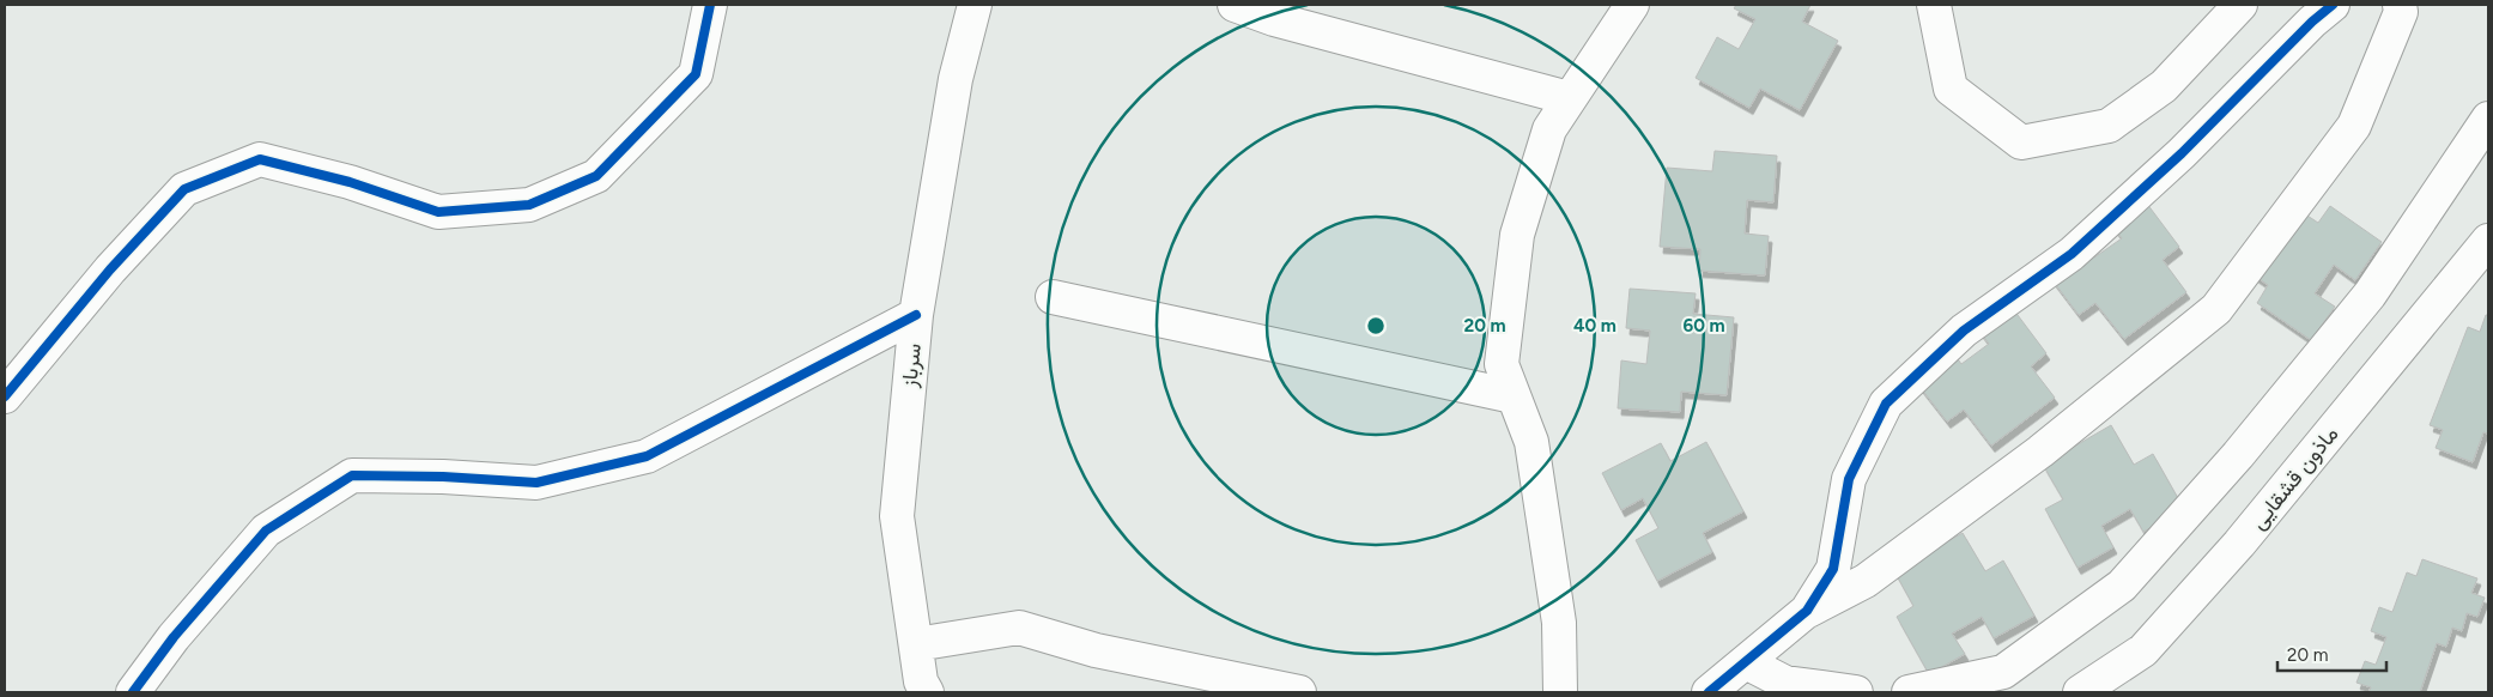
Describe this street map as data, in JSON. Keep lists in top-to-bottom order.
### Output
{
  "streets": {
    "street": ["سرباز", "ماذون قشقایی"]
  },
  "scale_bar": "20 m",
  "rings": ["20 m", "40 m", "60 m"]
}
